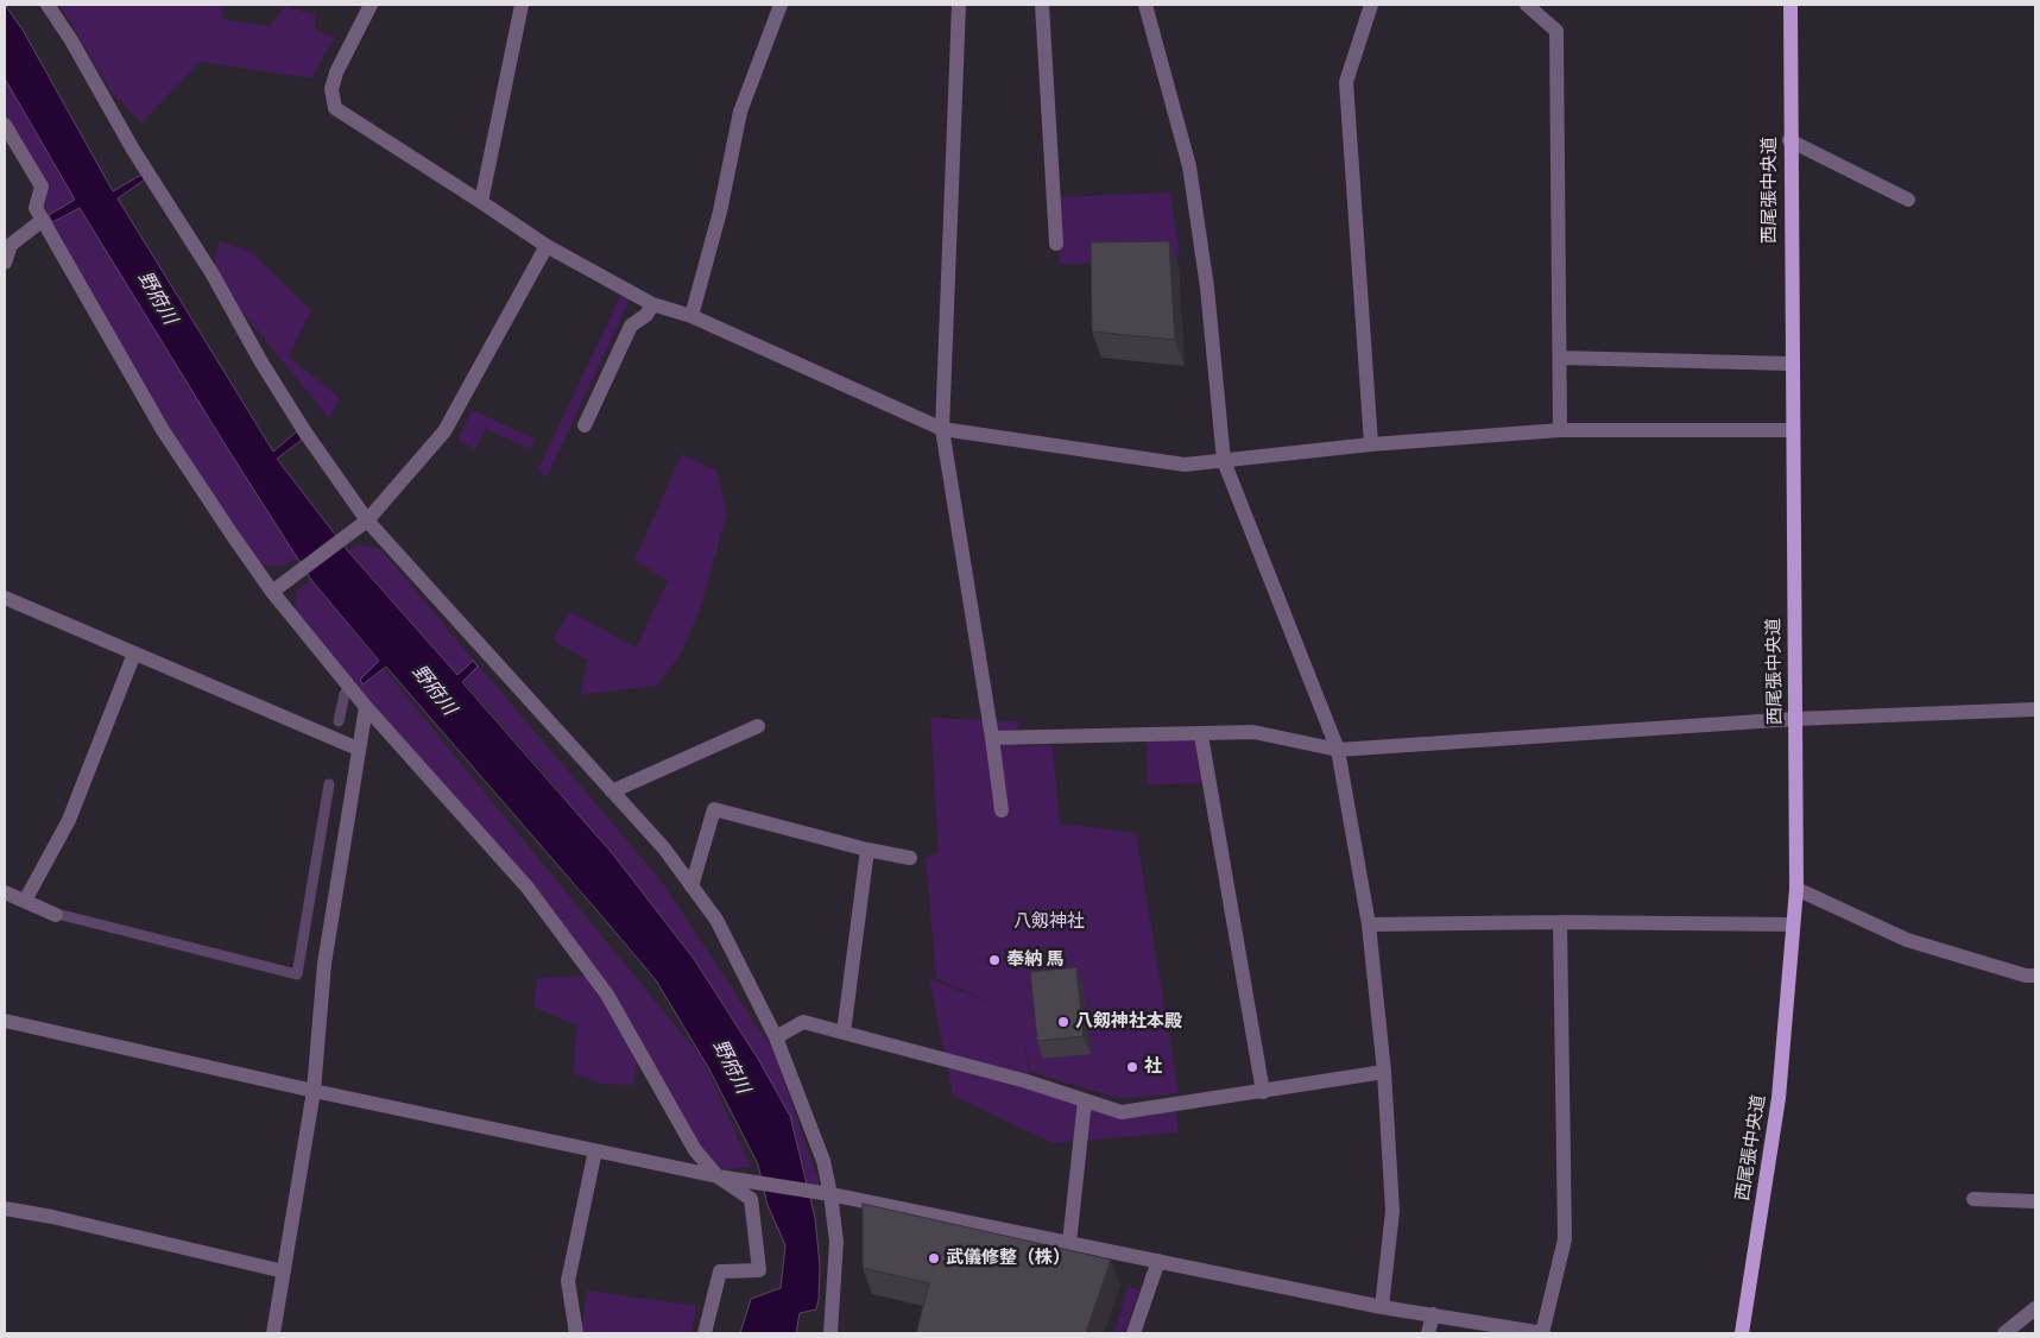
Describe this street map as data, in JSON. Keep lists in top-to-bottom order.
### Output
{
  "streets": {
    "main road": ["西尾張中央道"]
  },
  "water": ["野府川"],
  "parks": ["八剱神社"],
  "places": [
    "奉納 馬",
    "八剱神社本殿",
    "社",
    "武儀修整（株）"
  ]
}
